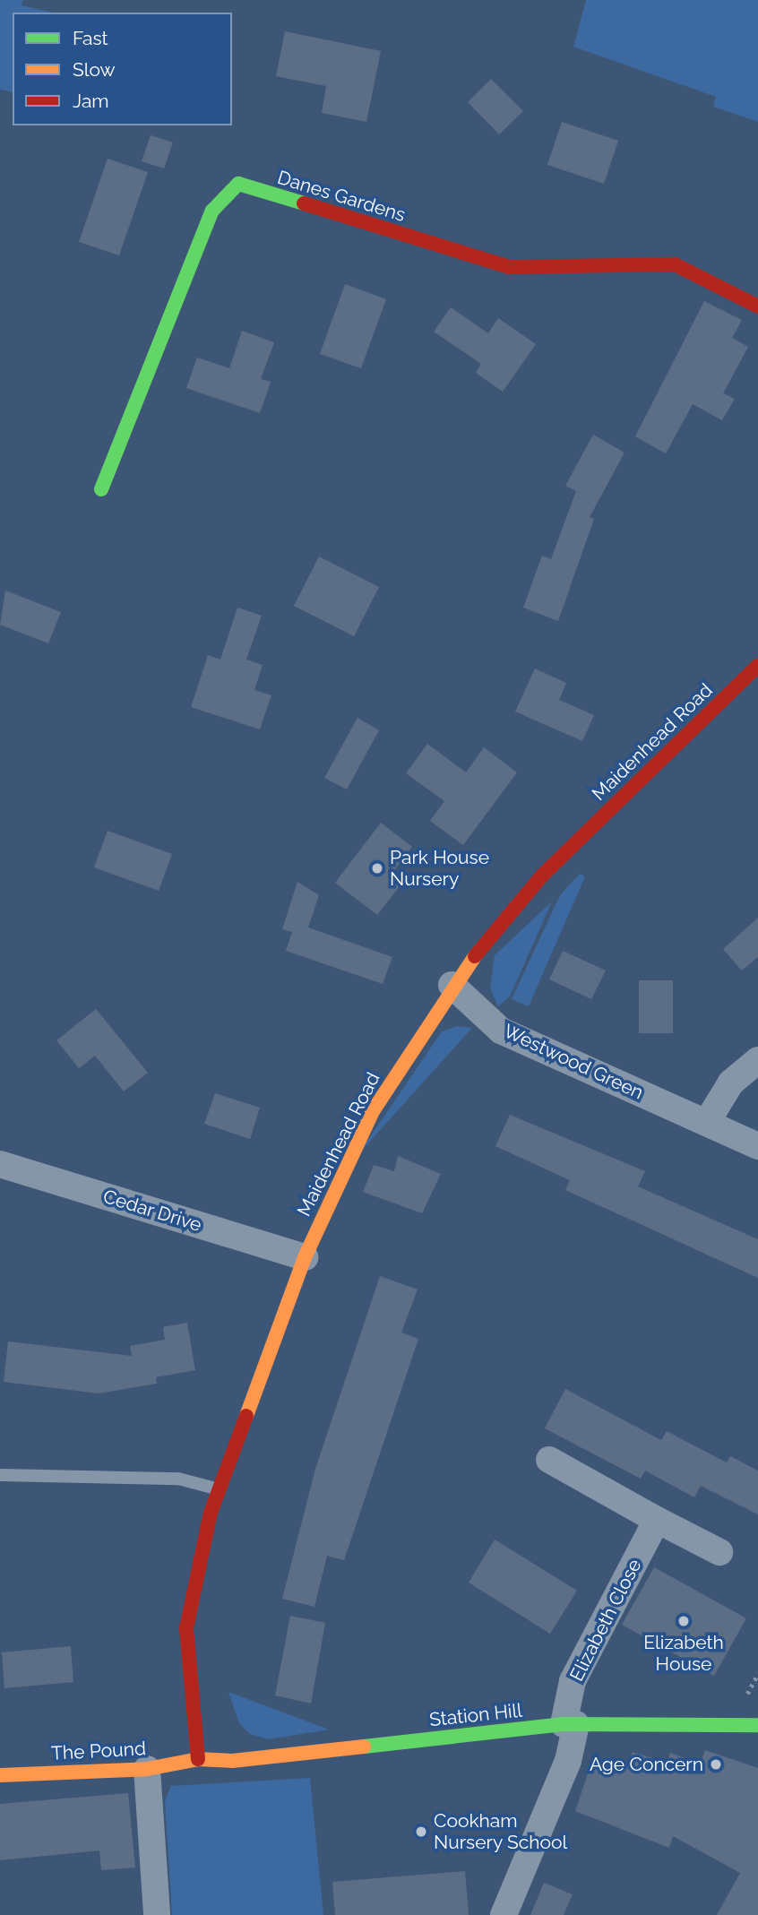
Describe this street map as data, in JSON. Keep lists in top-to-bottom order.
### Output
{
  "streets": {
    "main road": [
      "Danes Gardens",
      "Maidenhead Road",
      "Station Hill",
      "The Pound"
    ],
    "street": ["Westwood Green", "Cedar Drive", "Elizabeth Close"]
  },
  "crossings": [
    ["Maidenhead Road", "Westwood Green"],
    ["Maidenhead Road", "Cedar Drive"],
    ["Maidenhead Road", "Station Hill"],
    ["Maidenhead Road", "The Pound"],
    ["Elizabeth Close", "Station Hill"],
    ["Station Hill", "The Pound"]
  ],
  "places": [
    "Park House Nursery",
    "Elizabeth House",
    "Age Concern",
    "Cookham Nursery School"
  ],
  "legend": ["Fast", "Slow", "Jam"]
}
